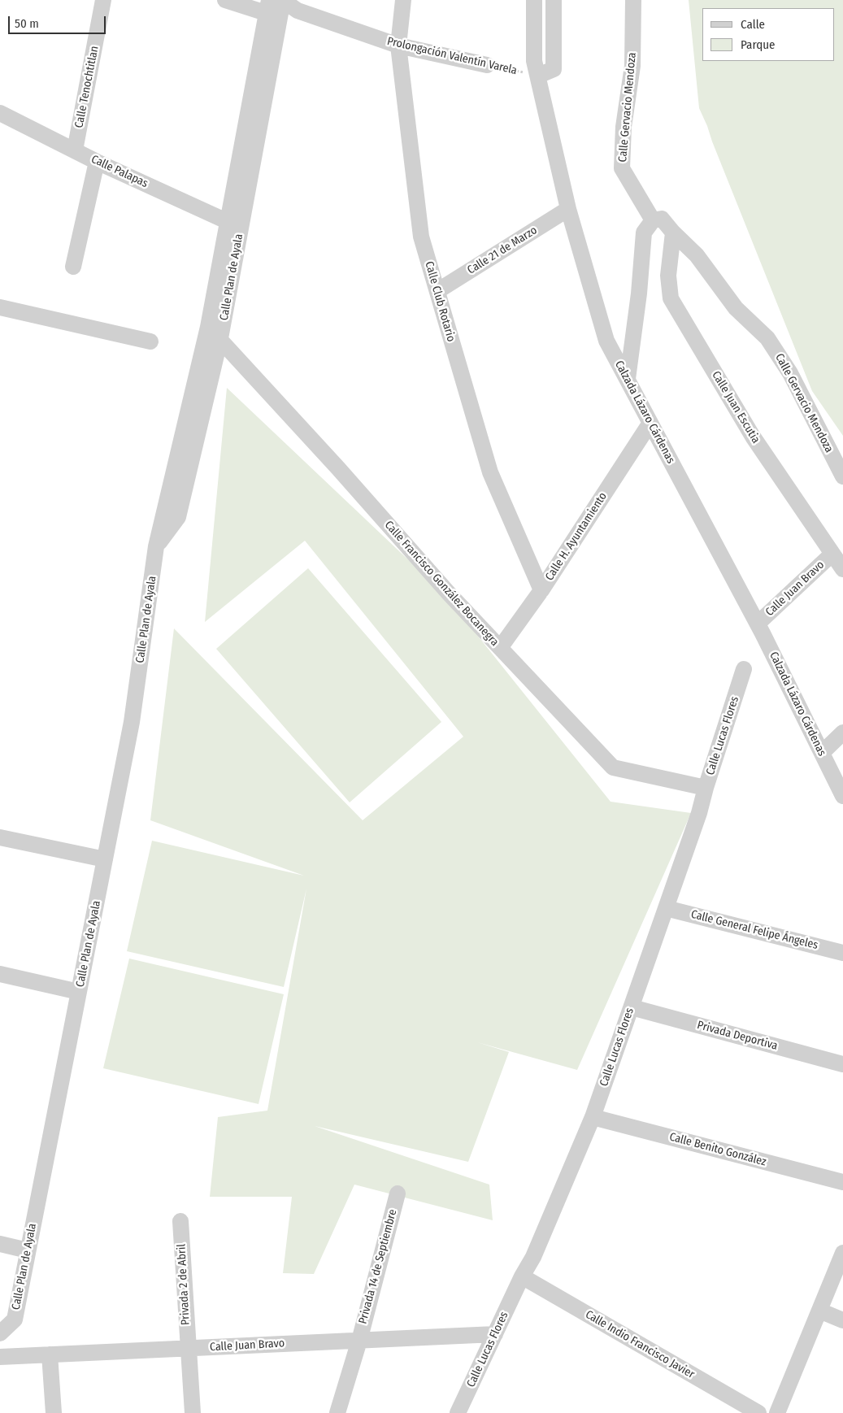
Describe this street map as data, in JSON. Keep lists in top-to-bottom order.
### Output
{
  "streets": {
    "street": [
      "Prolongación Valentín Varela",
      "Calle Tenochtitlan",
      "Calle Gervacio Mendoza",
      "Calle Palapas",
      "Calle 21 de Marzo",
      "Calle Plan de Ayala",
      "Calle Club Rotario",
      "Calle Juan Escutia",
      "Calzada Lázaro Cárdenas",
      "Calle H. Ayuntamiento",
      "Calle Francisco González Bocanegra",
      "Calle Juan Bravo",
      "Calle Lucas Flores",
      "Calle General Felipe Ángeles",
      "Privada Deportiva",
      "Calle Benito González",
      "Privada 14 de Septiembre",
      "Privada 2 de Abril",
      "Calle Indio Francisco Javier"
    ]
  },
  "crossings": [
    ["Prolongación Valentín Varela", "Calle Plan de Ayala"],
    ["Prolongación Valentín Varela", "Calle Club Rotario"],
    ["Prolongación Valentín Varela", "Calzada Lázaro Cárdenas"],
    ["Calle Tenochtitlan", "Calle Palapas"],
    ["Calle Gervacio Mendoza", "Calle Juan Escutia"],
    ["Calle Palapas", "Calle Plan de Ayala"],
    ["Calle 21 de Marzo", "Calle Club Rotario"],
    ["Calle 21 de Marzo", "Calzada Lázaro Cárdenas"],
    ["Calle Plan de Ayala", "Calle Francisco González Bocanegra"],
    ["Calle Club Rotario", "Calle H. Ayuntamiento"],
    ["Calle Juan Escutia", "Calle Juan Bravo"],
    ["Calzada Lázaro Cárdenas", "Calle H. Ayuntamiento"],
    ["Calzada Lázaro Cárdenas", "Calle Juan Bravo"],
    ["Calle H. Ayuntamiento", "Calle Francisco González Bocanegra"],
    ["Calle Francisco González Bocanegra", "Calle Lucas Flores"],
    ["Calle Juan Bravo", "Calle Lucas Flores"],
    ["Calle Juan Bravo", "Privada 14 de Septiembre"],
    ["Calle Juan Bravo", "Privada 2 de Abril"],
    ["Calle Lucas Flores", "Calle General Felipe Ángeles"],
    ["Calle Lucas Flores", "Privada Deportiva"],
    ["Calle Lucas Flores", "Calle Benito González"],
    ["Calle Lucas Flores", "Calle Indio Francisco Javier"]
  ],
  "legend": ["Calle", "Parque"],
  "scale_bar": "50 m"
}
